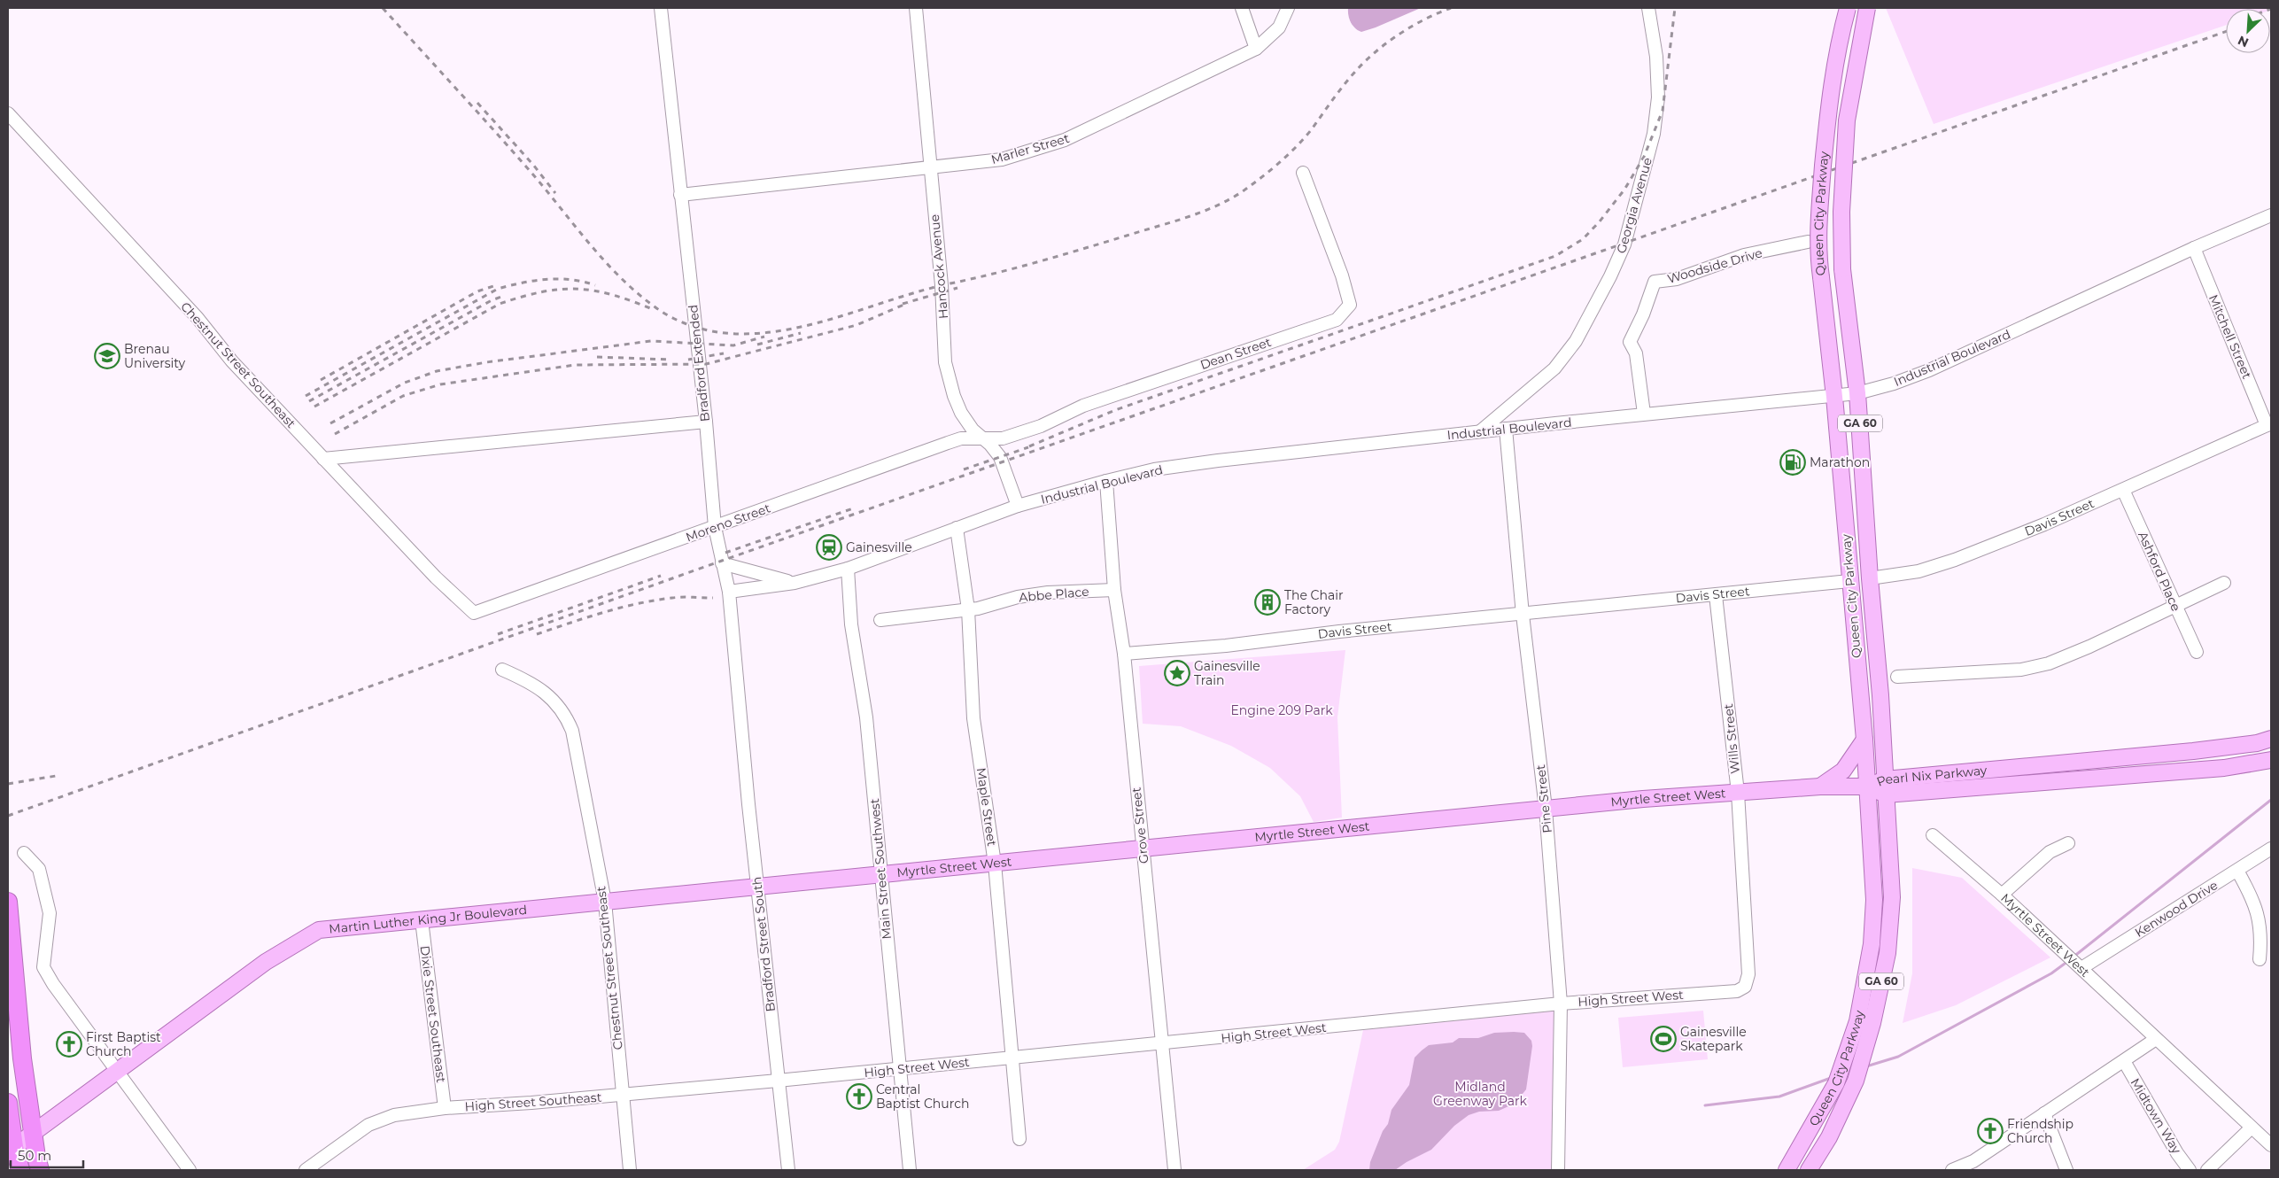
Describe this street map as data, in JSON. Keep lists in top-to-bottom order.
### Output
{
  "streets": {
    "main road": [
      "Queen City Parkway",
      "GA 60",
      "Davis Street",
      "Pearl Nix Parkway",
      "Myrtle Street West",
      "Martin Luther King Jr Boulevard"
    ],
    "street": [
      "Marler Street",
      "Georgia Avenue",
      "Woodside Drive",
      "Hancock Avenue",
      "Mitchell Street",
      "Dean Street",
      "Industrial Boulevard",
      "Bradford Extended",
      "Chestnut Street Southeast",
      "Moreno Street",
      "Ashford Place",
      "Abbe Place",
      "Wills Street",
      "Pine Street",
      "Maple Street",
      "Grove Street",
      "Main Street Southwest",
      "Kenwood Drive",
      "Bradford Street South",
      "High Street West",
      "Dixie Street Southeast",
      "High Street Southeast",
      "Midtown Way"
    ]
  },
  "crossings": [
    ["Marler Street", "Hancock Avenue"],
    ["Marler Street", "Bradford Extended"],
    ["Georgia Avenue", "Industrial Boulevard"],
    ["Queen City Parkway", "Industrial Boulevard"],
    ["Queen City Parkway", "Davis Street"],
    ["Queen City Parkway", "Pearl Nix Parkway"],
    ["Queen City Parkway", "Myrtle Street West"],
    ["Woodside Drive", "Industrial Boulevard"],
    ["Hancock Avenue", "Dean Street"],
    ["Hancock Avenue", "Industrial Boulevard"],
    ["Hancock Avenue", "Moreno Street"],
    ["Mitchell Street", "Industrial Boulevard"],
    ["Mitchell Street", "Davis Street"],
    ["Dean Street", "Moreno Street"],
    ["Industrial Boulevard", "Bradford Extended"],
    ["Industrial Boulevard", "Pine Street"],
    ["Industrial Boulevard", "Maple Street"],
    ["Industrial Boulevard", "Grove Street"],
    ["Industrial Boulevard", "Main Street Southwest"],
    ["Bradford Extended", "Moreno Street"],
    ["Bradford Extended", "Bradford Street South"],
    ["Chestnut Street Southeast", "Moreno Street"],
    ["Chestnut Street Southeast", "Martin Luther King Jr Boulevard"],
    ["Chestnut Street Southeast", "High Street Southeast"],
    ["Davis Street", "Ashford Place"],
    ["Davis Street", "Wills Street"],
    ["Davis Street", "Pine Street"],
    ["Davis Street", "Grove Street"],
    ["Abbe Place", "Maple Street"],
    ["Abbe Place", "Grove Street"],
    ["Wills Street", "Myrtle Street West"],
    ["Wills Street", "High Street West"],
    ["Pearl Nix Parkway", "Myrtle Street West"],
    ["Myrtle Street West", "Pine Street"],
    ["Myrtle Street West", "Maple Street"],
    ["Myrtle Street West", "Grove Street"],
    ["Myrtle Street West", "Main Street Southwest"],
    ["Myrtle Street West", "Kenwood Drive"],
    ["Myrtle Street West", "Martin Luther King Jr Boulevard"],
    ["Myrtle Street West", "Bradford Street South"],
    ["Pine Street", "High Street West"],
    ["Maple Street", "High Street West"],
    ["Grove Street", "High Street West"],
    ["Main Street Southwest", "High Street West"],
    ["Martin Luther King Jr Boulevard", "Bradford Street South"],
    ["Martin Luther King Jr Boulevard", "Dixie Street Southeast"],
    ["Bradford Street South", "High Street West"],
    ["Bradford Street South", "High Street Southeast"],
    ["High Street West", "High Street Southeast"],
    ["Dixie Street Southeast", "High Street Southeast"]
  ],
  "parks": ["Engine 209 Park", "Midland Greenway Park"],
  "places": {
    "school or university": ["Brenau University"],
    "fuel station": ["Marathon"],
    "station": ["Gainesville"],
    "building": ["The Chair Factory"],
    "place": ["Gainesville Train"],
    "sports": ["Gainesville Skatepark"],
    "church": ["First Baptist Church", "Central Baptist Church", "Friendship Church"]
  },
  "scale_bar": "50 m",
  "north": "bottom left"
}
